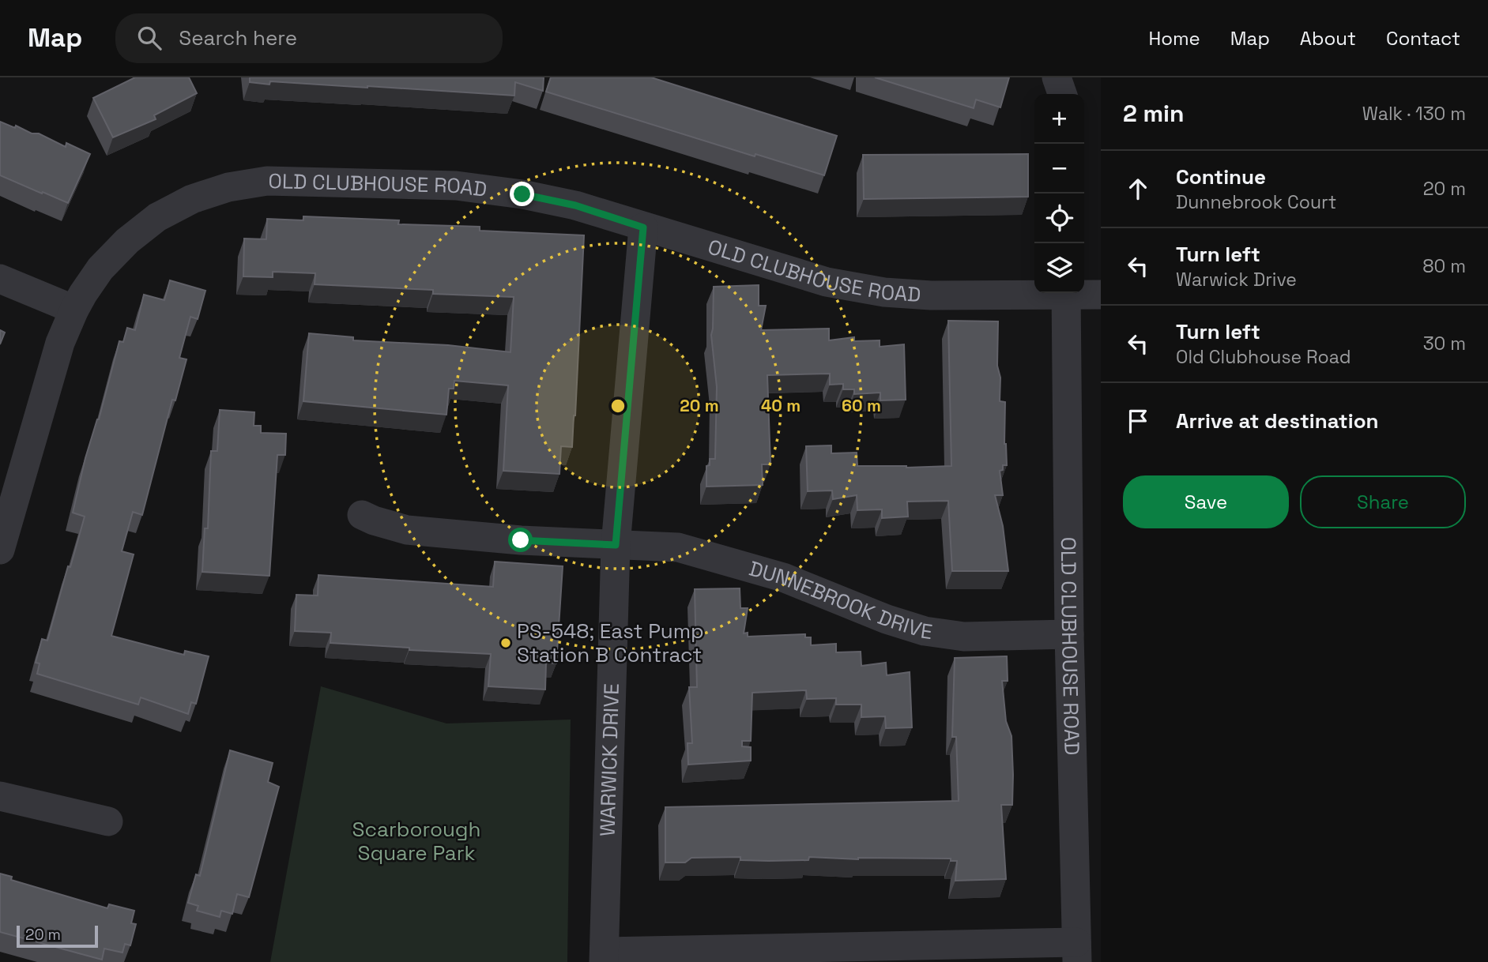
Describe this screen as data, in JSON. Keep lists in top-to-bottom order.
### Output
{
  "streets": {
    "street": ["OLD CLUBHOUSE ROAD", "DUNNEBROOK DRIVE", "WARWICK DRIVE"]
  },
  "crossings": [
    ["OLD CLUBHOUSE ROAD", "DUNNEBROOK DRIVE"],
    ["OLD CLUBHOUSE ROAD", "WARWICK DRIVE"],
    ["DUNNEBROOK DRIVE", "WARWICK DRIVE"]
  ],
  "parks": ["Scarborough Square Park"],
  "places": ["PS-548; East Pump Station B Contract"],
  "scale_bar": "20 m",
  "page": {
    "header": "Map",
    "search": "Search here",
    "nav": [
      "Home",
      "Map",
      "About",
      "Contact"
    ],
    "heading": ["2 min", "Walk · 130 m"],
    "map_buttons": ["+", "−"],
    "list": [
      ["Continue", "Dunnebrook Court", "20 m"],
      ["Turn left", "Warwick Drive", "80 m"],
      ["Turn left", "Old Clubhouse Road", "30 m"],
      "Arrive at destination"
    ],
    "buttons": ["Save", "Share"],
    "scale": "20 m"
  },
  "rings": ["20 m", "40 m", "60 m"]
}
